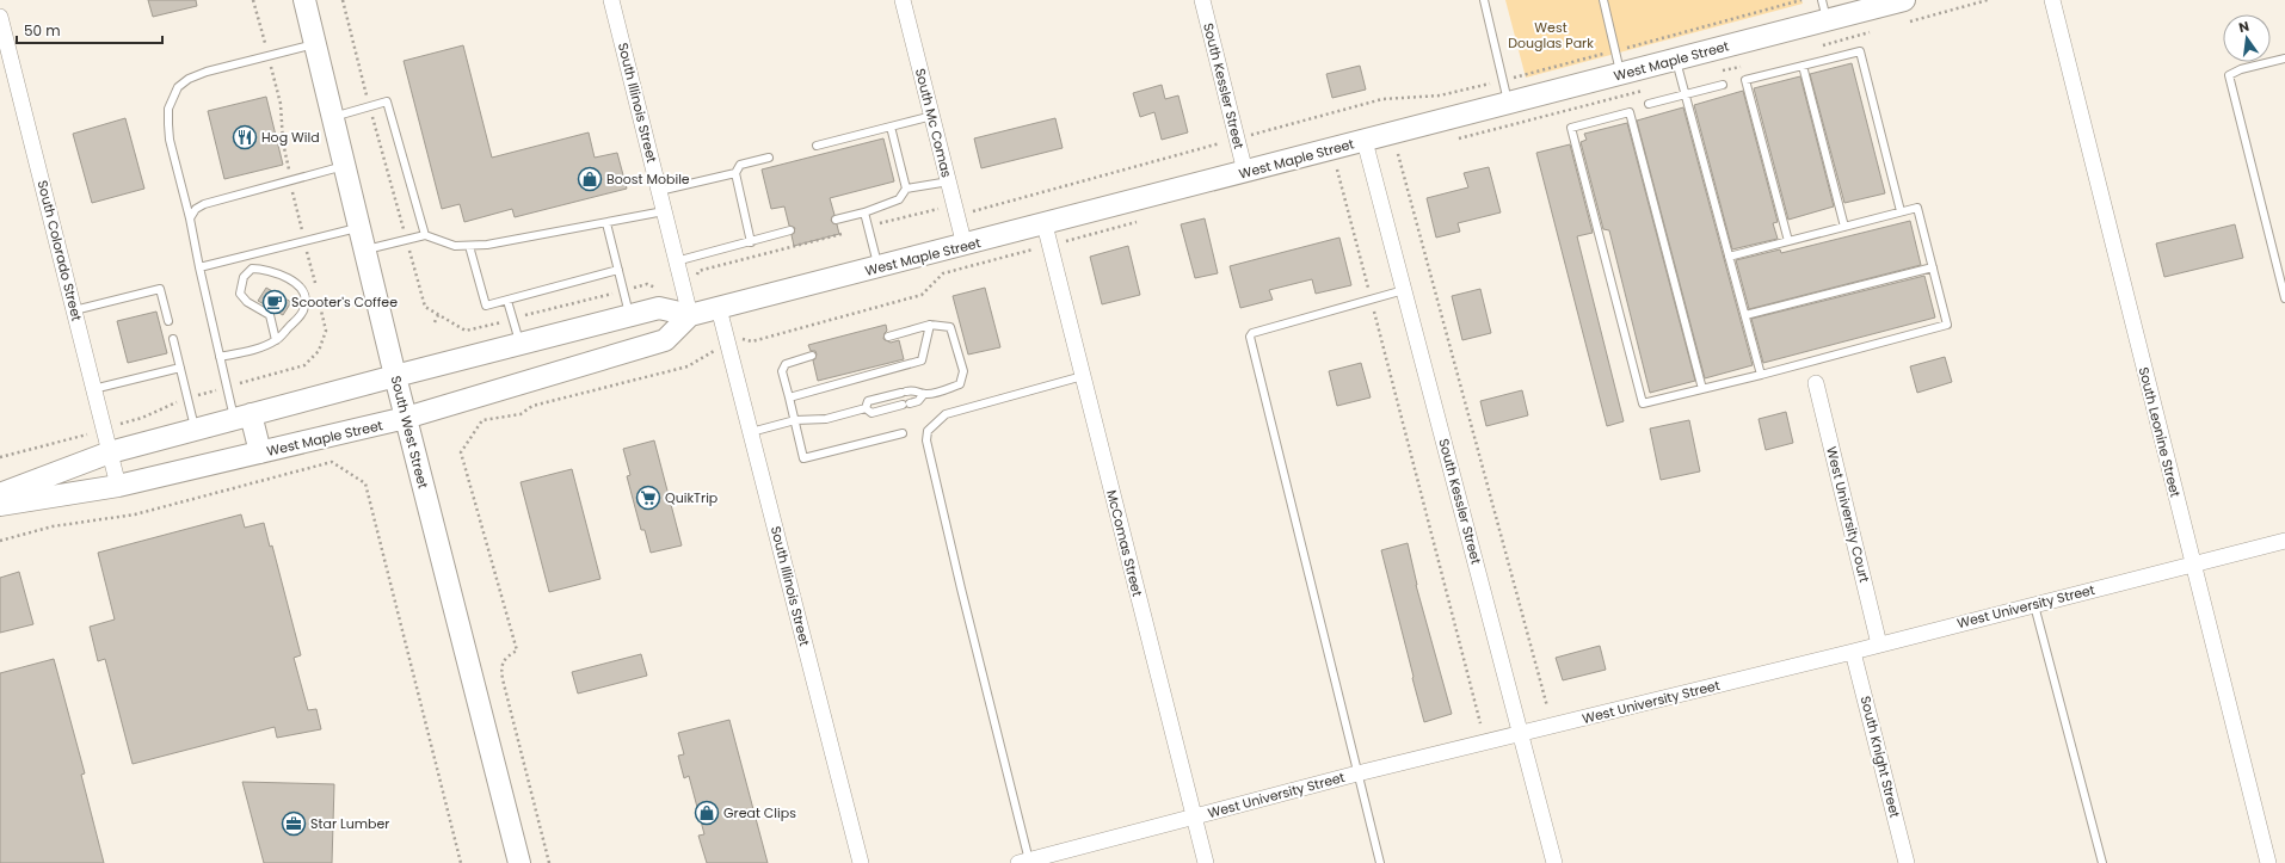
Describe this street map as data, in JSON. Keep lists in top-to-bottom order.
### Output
{
  "streets": {
    "street": [
      "West Maple Street",
      "South Kessler Street",
      "South Illinois Street",
      "South Mc Comas",
      "South Colorado Street",
      "South West Street",
      "South Leonine Street",
      "West University Court",
      "McComas Street",
      "West University Street",
      "South Knight Street"
    ]
  },
  "crossings": [
    ["West Maple Street", "South Kessler Street"],
    ["West Maple Street", "South Illinois Street"],
    ["West Maple Street", "South Mc Comas"],
    ["West Maple Street", "South Colorado Street"],
    ["West Maple Street", "South West Street"],
    ["West Maple Street", "McComas Street"],
    ["South Kessler Street", "West University Street"],
    ["South Leonine Street", "West University Street"],
    ["West University Court", "West University Street"],
    ["McComas Street", "West University Street"],
    ["West University Street", "South Knight Street"]
  ],
  "parks": ["West Douglas Park"],
  "places": {
    "restaurant": ["Hog Wild"],
    "shop": ["Boost Mobile", "Great Clips"],
    "cafe": ["Scooter's Coffee"],
    "supermarket": ["QuikTrip"],
    "office": ["Star Lumber"]
  },
  "scale_bar": "50 m",
  "north": "top"
}
